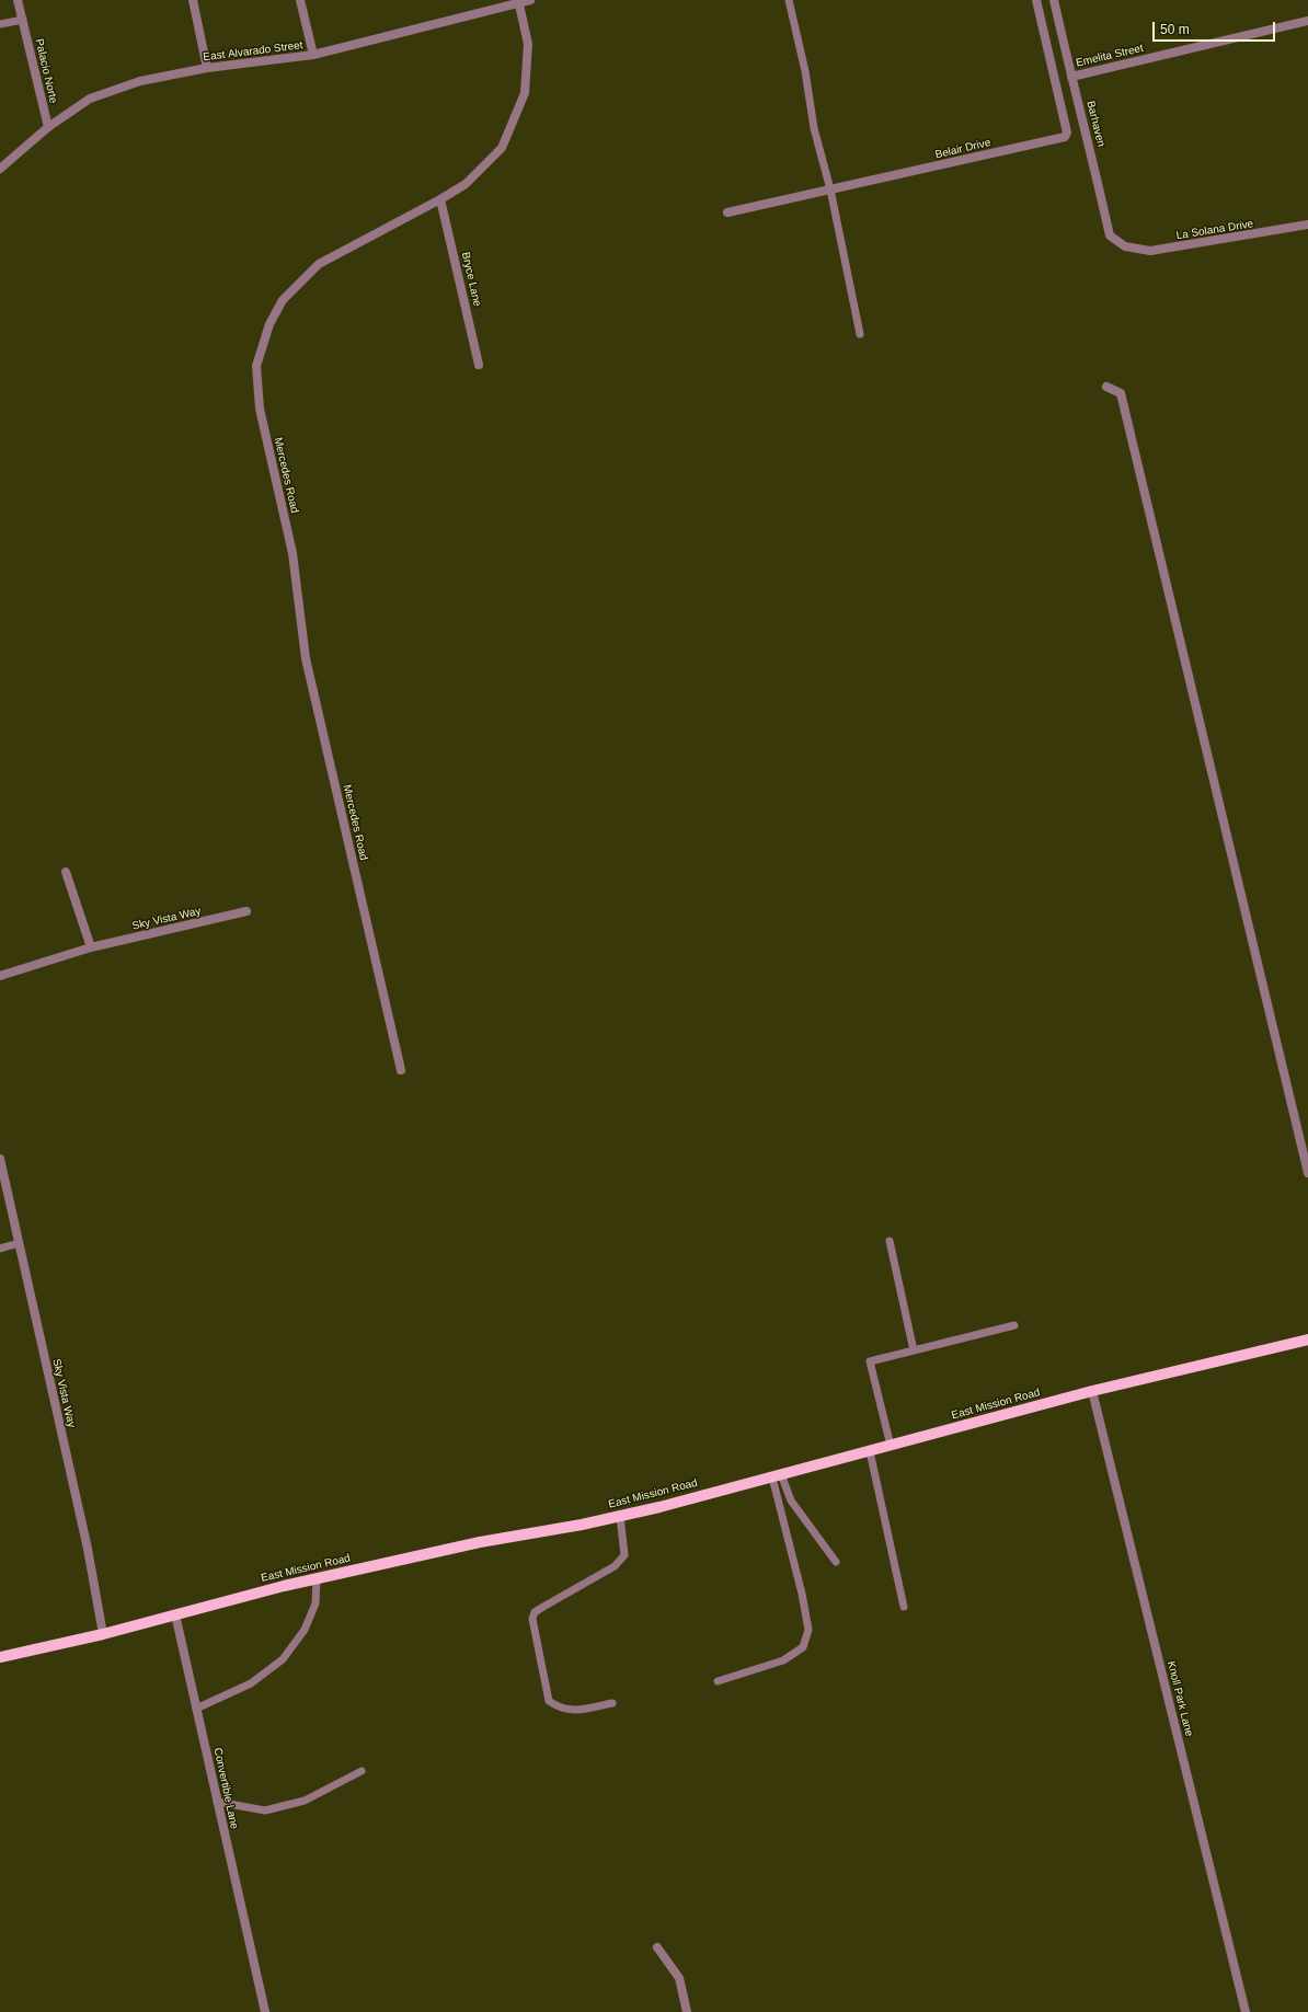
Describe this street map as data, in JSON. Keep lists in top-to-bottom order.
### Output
{
  "streets": {
    "main road": ["East Mission Road"],
    "street": [
      "East Alvarado Street",
      "Emelita Street",
      "Palacio Norte",
      "Barhaven",
      "Belair Drive",
      "La Solana Drive",
      "Bryce Lane",
      "Mercedes Road",
      "Sky Vista Way",
      "Knoll Park Lane",
      "Convertible Lane"
    ]
  },
  "crossings": [
    ["East Alvarado Street", "Palacio Norte"],
    ["East Alvarado Street", "Mercedes Road"],
    ["Emelita Street", "Barhaven"],
    ["Barhaven", "La Solana Drive"],
    ["Bryce Lane", "Mercedes Road"],
    ["Sky Vista Way", "East Mission Road"],
    ["East Mission Road", "Knoll Park Lane"],
    ["East Mission Road", "Convertible Lane"]
  ],
  "scale_bar": "50 m"
}
